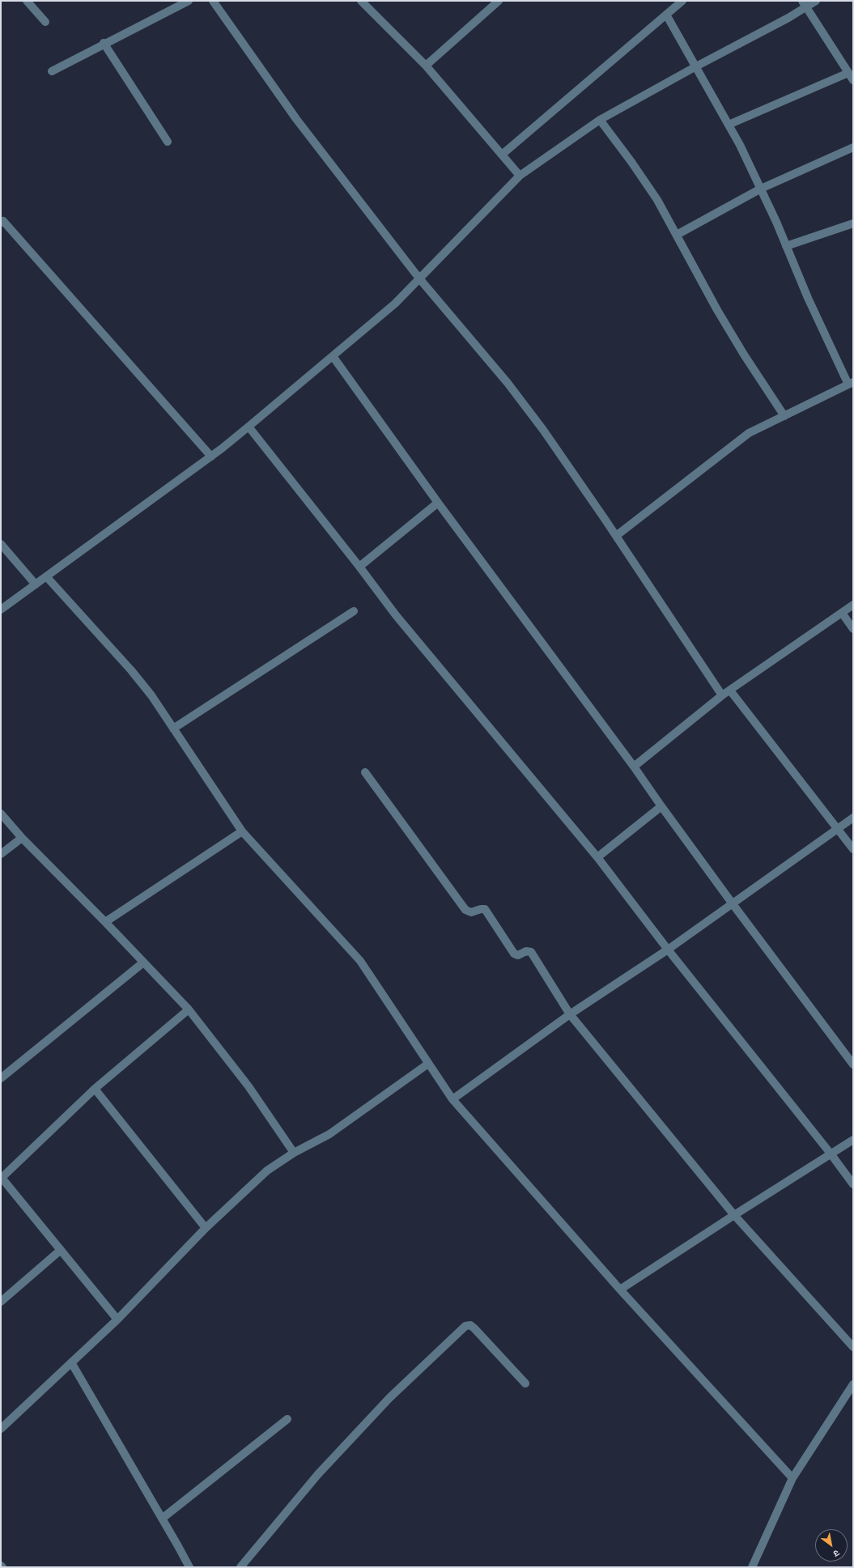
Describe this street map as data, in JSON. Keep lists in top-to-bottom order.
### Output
{
  "north": "bottom right"
}
